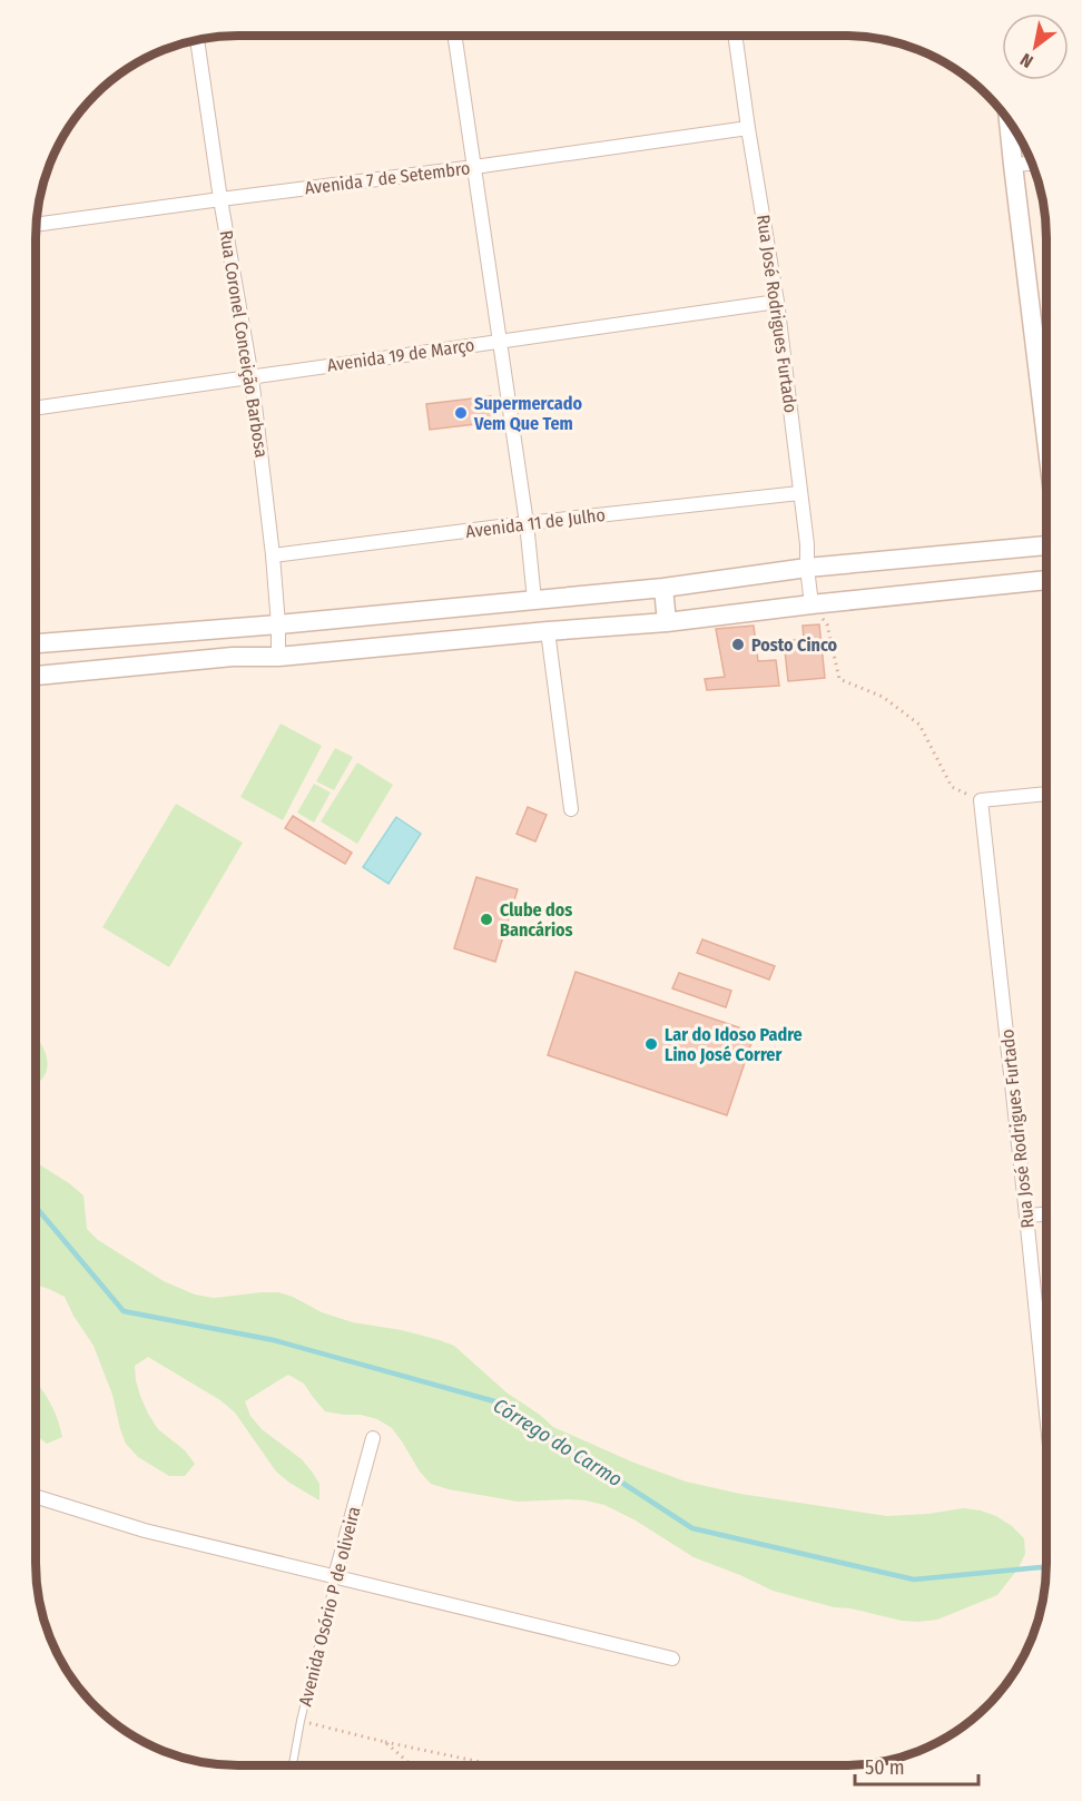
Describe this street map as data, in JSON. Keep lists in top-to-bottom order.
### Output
{
  "streets": {
    "street": [
      "Avenida 7 de Setembro",
      "Rua José Rodrigues Furtado",
      "Rua Coronel Conceição Barbosa",
      "Avenida 19 de Março",
      "Avenida 11 de Julho",
      "Avenida Osório P de oliveira"
    ]
  },
  "crossings": [
    ["Avenida 7 de Setembro", "Rua José Rodrigues Furtado"],
    ["Avenida 7 de Setembro", "Rua Coronel Conceição Barbosa"],
    ["Rua José Rodrigues Furtado", "Avenida 19 de Março"],
    ["Rua José Rodrigues Furtado", "Avenida 11 de Julho"],
    ["Rua Coronel Conceição Barbosa", "Avenida 19 de Março"],
    ["Rua Coronel Conceição Barbosa", "Avenida 11 de Julho"]
  ],
  "water": ["Córrego do Carmo"],
  "places": [
    "Supermercado Vem Que Tem",
    "Posto Cinco",
    "Clube dos Bancários",
    "Lar do Idoso Padre Lino José Correr"
  ],
  "scale_bar": "50 m",
  "north": "bottom left"
}
